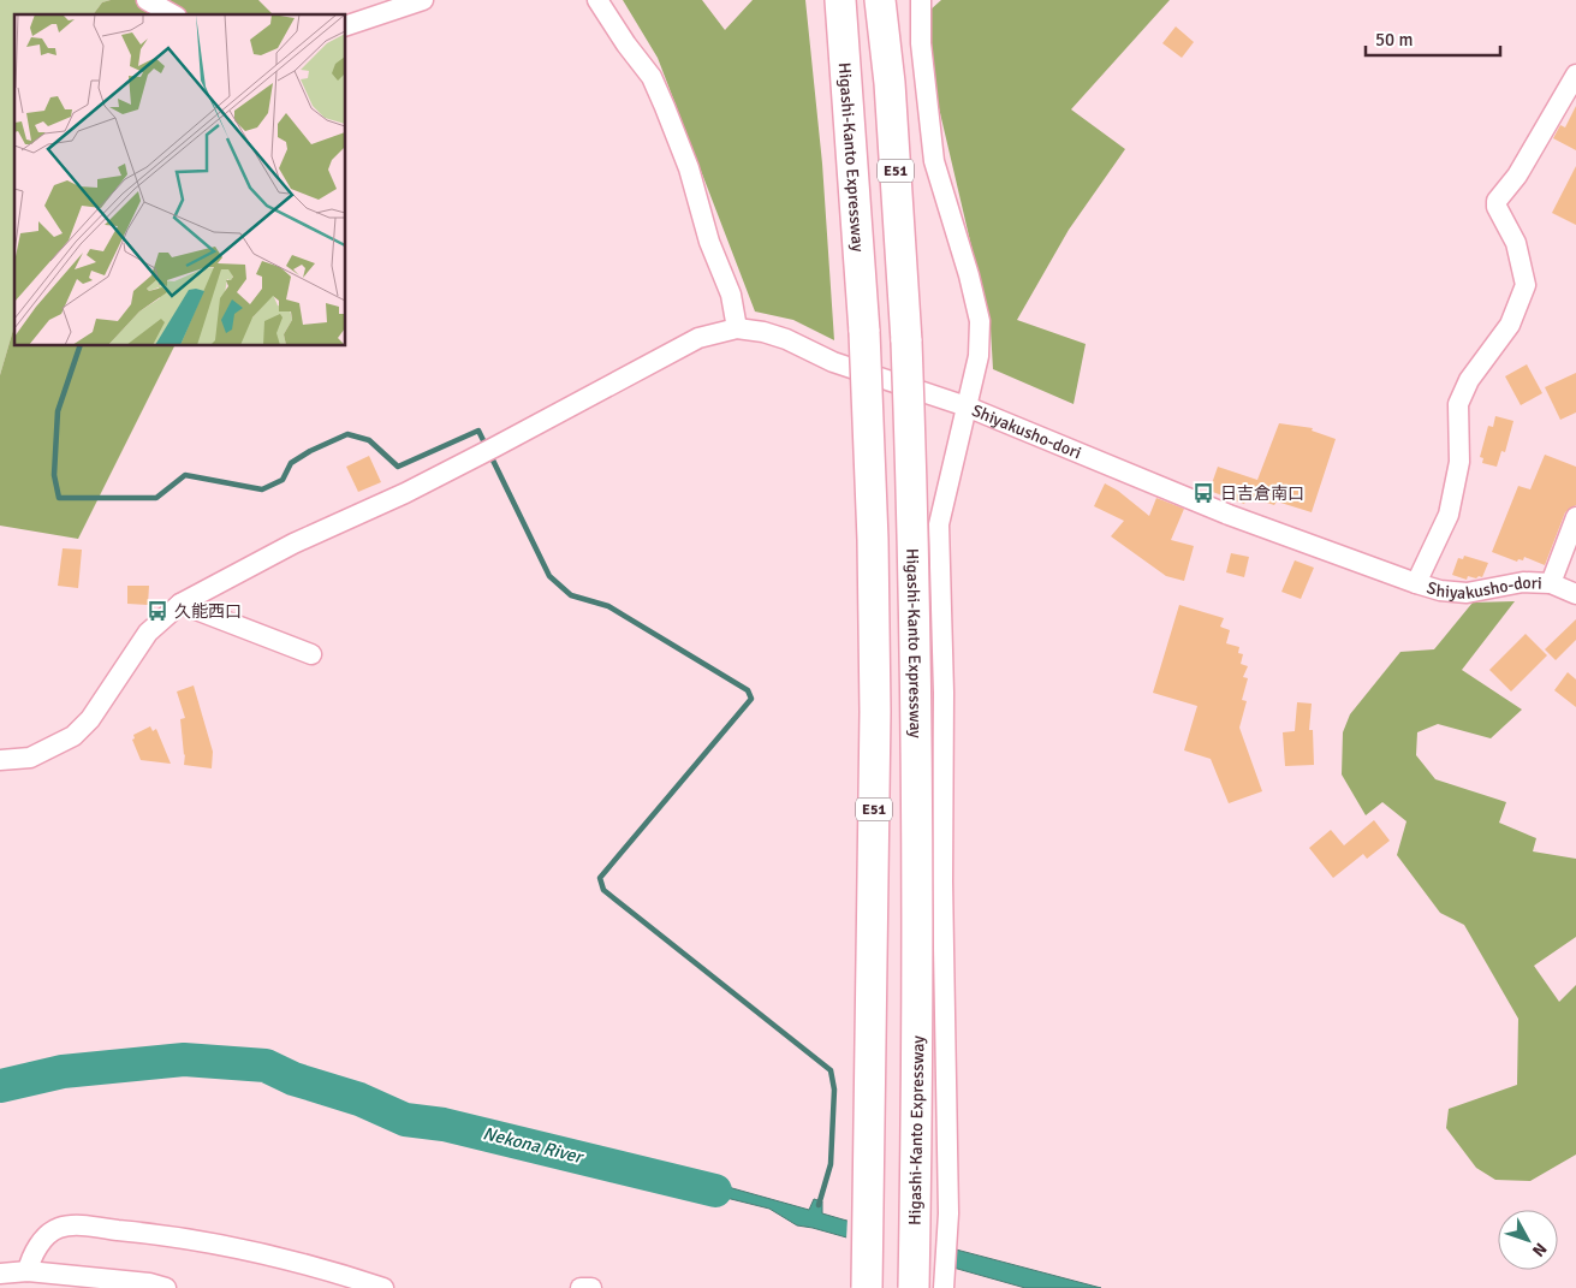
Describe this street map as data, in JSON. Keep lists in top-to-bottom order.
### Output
{
  "streets": {
    "highway": ["Higashi-Kanto Expressway", "E51"],
    "street": ["Shiyakusho-dori"]
  },
  "water": ["Nekona River"],
  "places": {
    "bus stop": ["日吉倉南口", "久能西口"]
  },
  "scale_bar": "50 m",
  "north": "bottom right"
}
